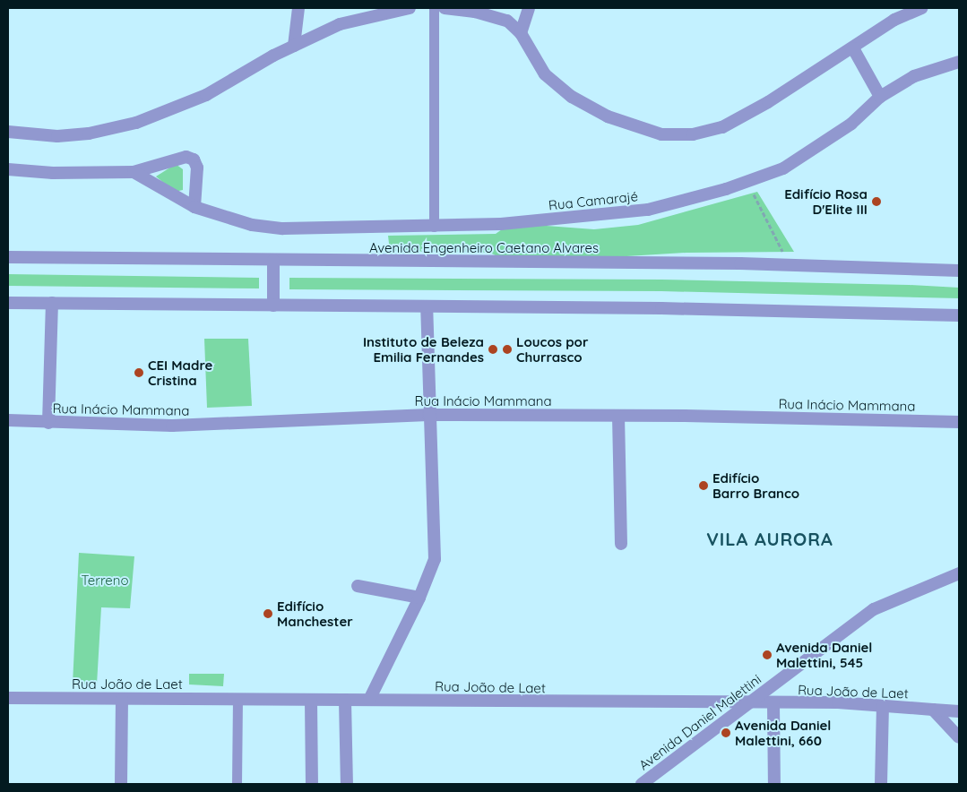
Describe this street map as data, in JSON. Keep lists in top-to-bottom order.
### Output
{
  "streets": {
    "street": [
      "Rua Camarajé",
      "Avenida Engenheiro Caetano Alvares",
      "Rua Inácio Mammana",
      "Rua João de Laet",
      "Avenida Daniel Malettini"
    ]
  },
  "crossings": [
    ["Rua João de Laet", "Avenida Daniel Malettini"]
  ],
  "districts": ["VILA AURORA"],
  "parks": ["Terreno"],
  "places": [
    "Edifício Rosa D'Elite III",
    "Instituto de Beleza Emilia Fernandes",
    "Loucos por Churrasco",
    "CEI Madre Cristina",
    "Edifício Barro Branco",
    "Edifício Manchester",
    "Avenida Daniel Malettini, 545",
    "Avenida Daniel Malettini, 660"
  ]
}
